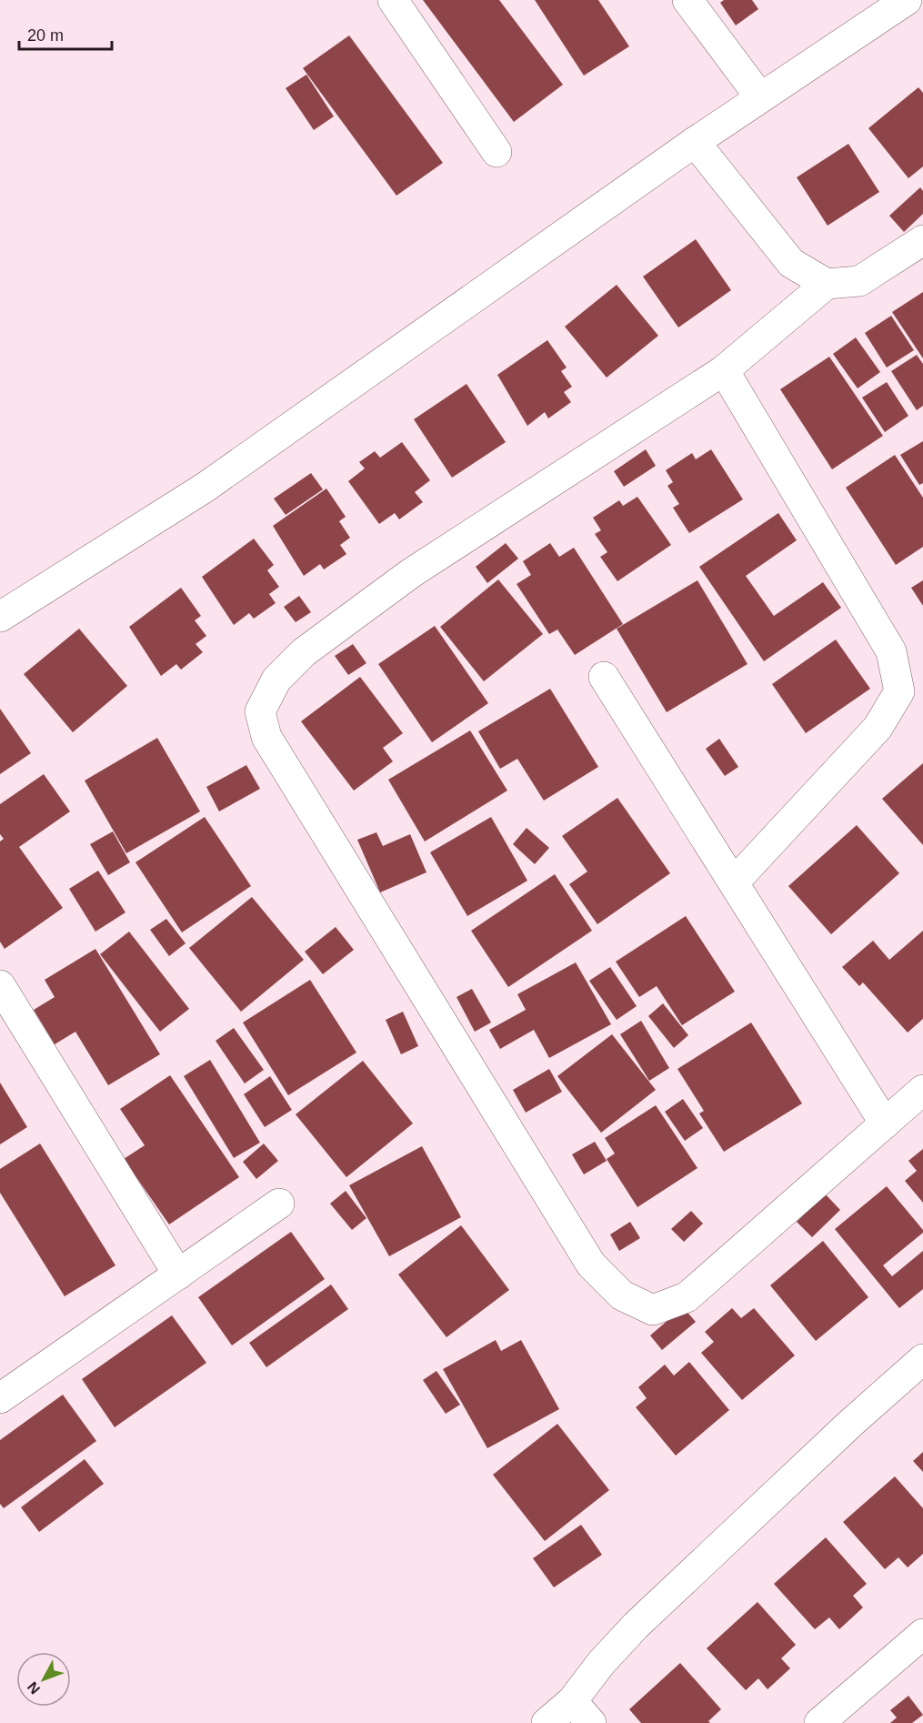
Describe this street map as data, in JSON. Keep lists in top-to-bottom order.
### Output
{
  "scale_bar": "20 m",
  "north": "bottom left"
}
